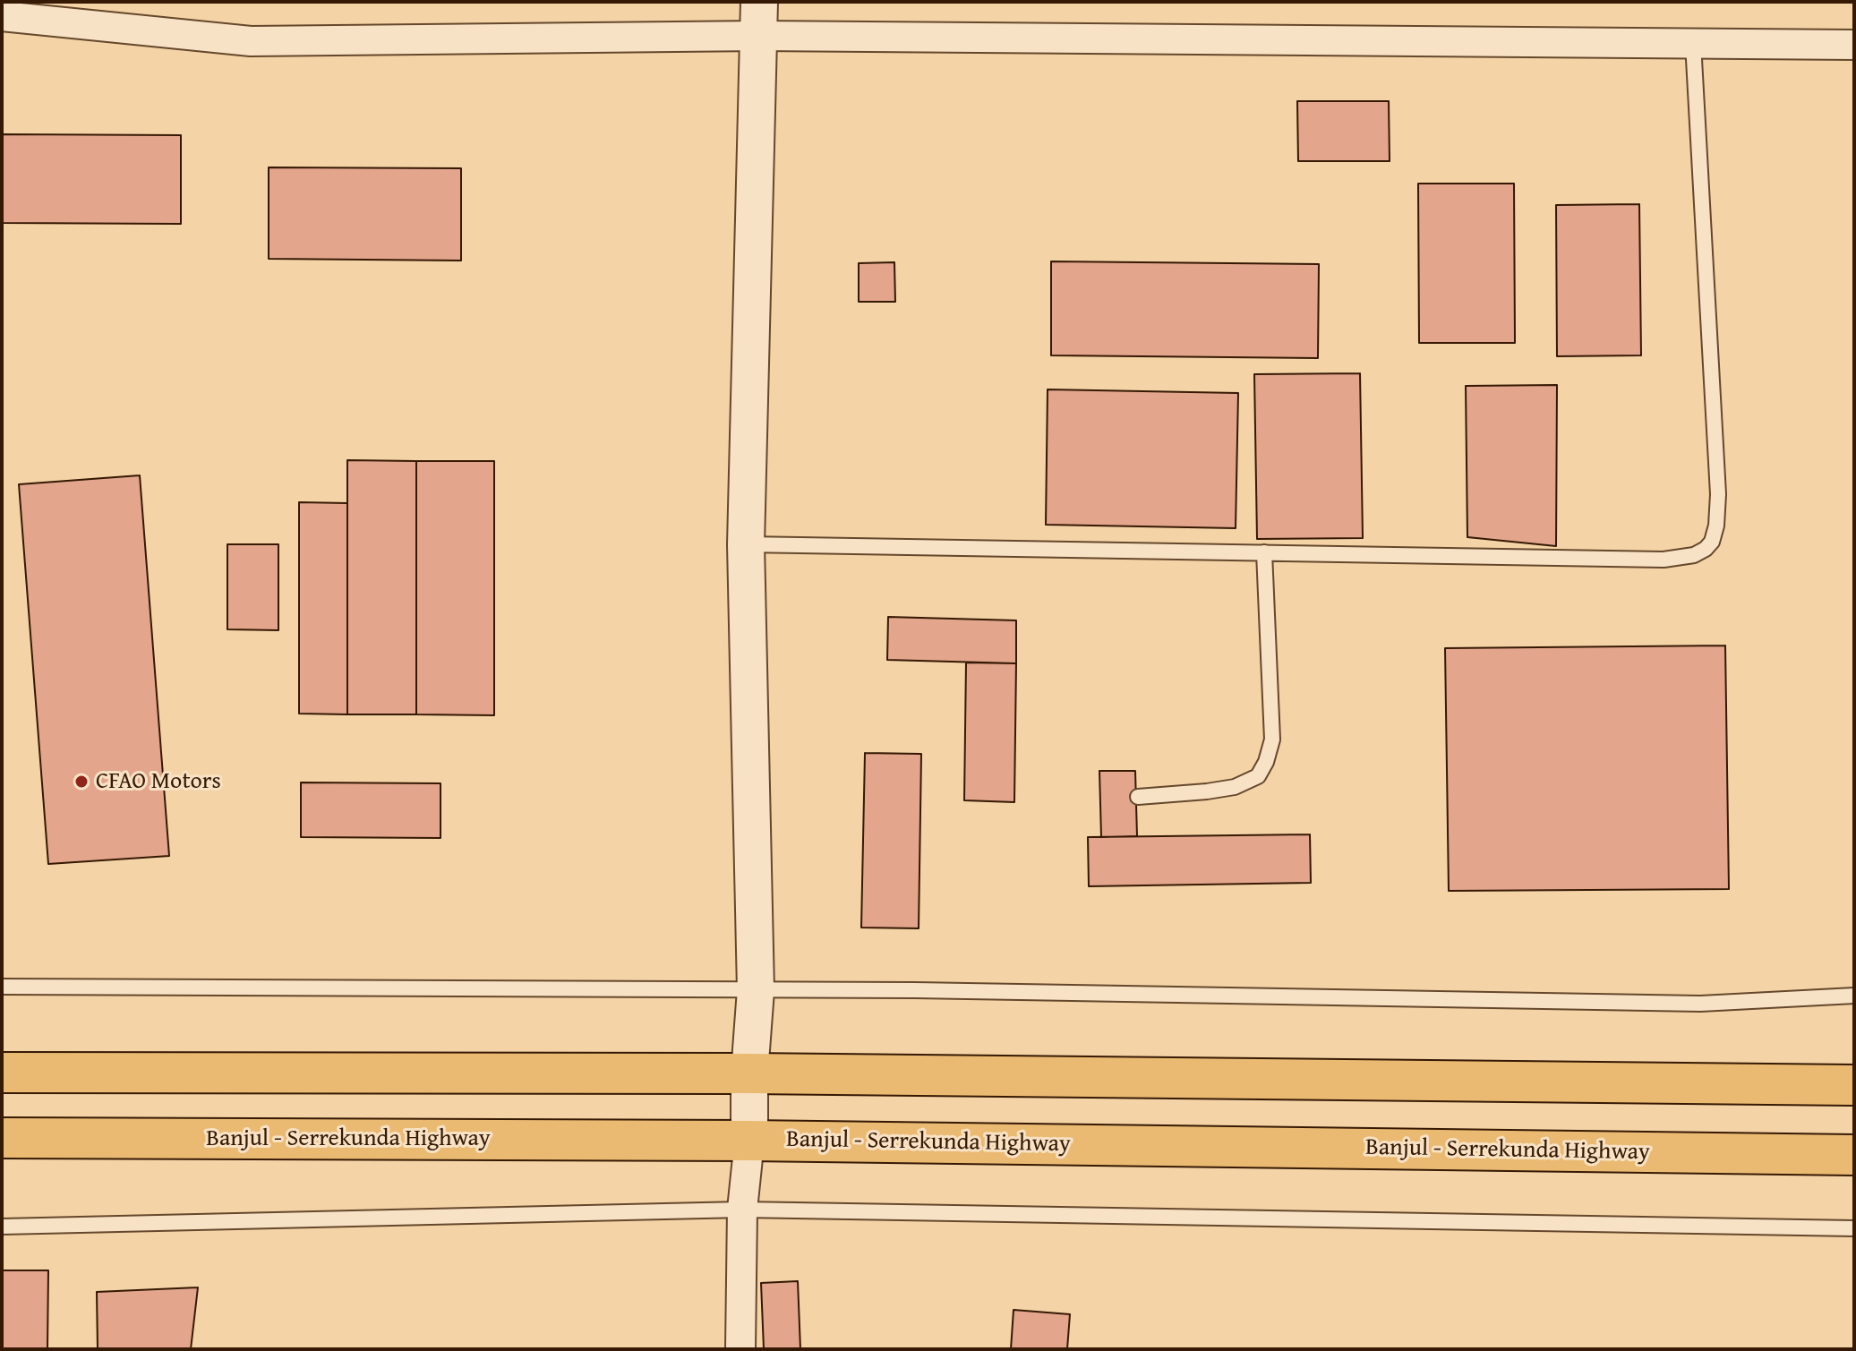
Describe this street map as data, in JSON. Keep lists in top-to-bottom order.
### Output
{
  "streets": {
    "highway": ["Banjul - Serrekunda Highway"]
  },
  "places": ["CFAO Motors"]
}
